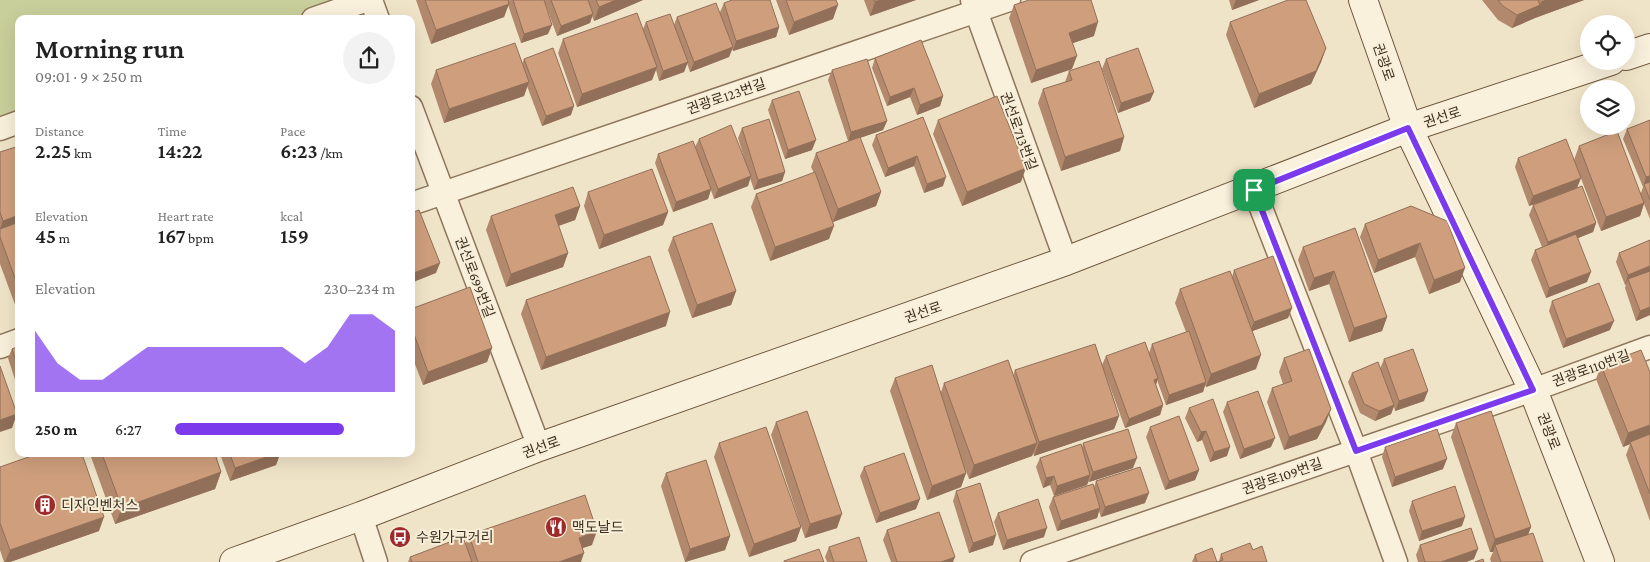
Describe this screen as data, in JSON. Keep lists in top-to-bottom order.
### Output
{
  "streets": {
    "street": [
      "권광로",
      "권광로123번길",
      "권선로",
      "권선로713번길",
      "권선로699번길",
      "권광로110번길",
      "권광로109번길"
    ]
  },
  "crossings": [
    ["권광로", "권선로"],
    ["권광로", "권광로110번길"],
    ["권광로", "권광로109번길"],
    ["권광로123번길", "권선로713번길"],
    ["권광로123번길", "권선로699번길"],
    ["권선로", "권선로713번길"],
    ["권선로", "권선로699번길"],
    ["권광로110번길", "권광로109번길"]
  ],
  "places": {
    "building": ["디자인벤처스"],
    "restaurant": ["맥도날드"],
    "bus stop": ["수원가구거리"]
  },
  "page": {
    "heading": ["Morning run", "09:01 · 9 × 250 m"],
    "stats": [
      ["Distance", "2.25 km"],
      ["Time", "14:22"],
      ["Pace", "6:23 /km"],
      ["Elevation", "45 m"],
      ["Heart rate", "167 bpm"],
      ["kcal", "159"]
    ],
    "chart": ["Elevation", "230–234 m"],
    "list": [
      {
        "name": "250 m",
        "note": "6:27"
      }
    ]
  }
}
